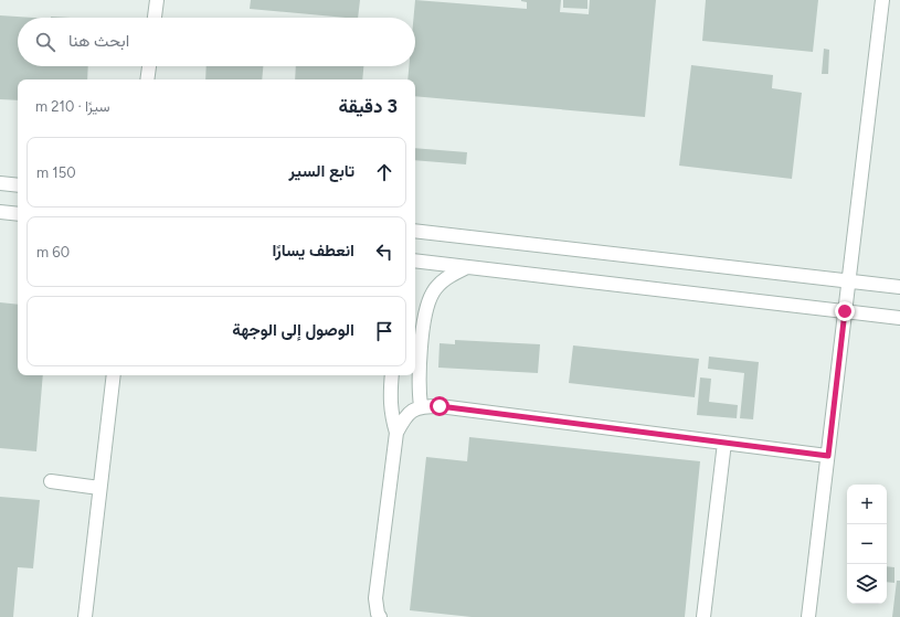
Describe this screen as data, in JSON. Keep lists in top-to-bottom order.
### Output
{
  "page": {
    "search": "ابحث هنا",
    "heading": ["3 دقيقة", "سيرًا · 210 m"],
    "list": [
      ["تابع السير", "150 m"],
      ["انعطف يسارًا", "60 m"],
      "الوصول إلى الوجهة"
    ],
    "map_buttons": ["+", "−"]
  }
}
